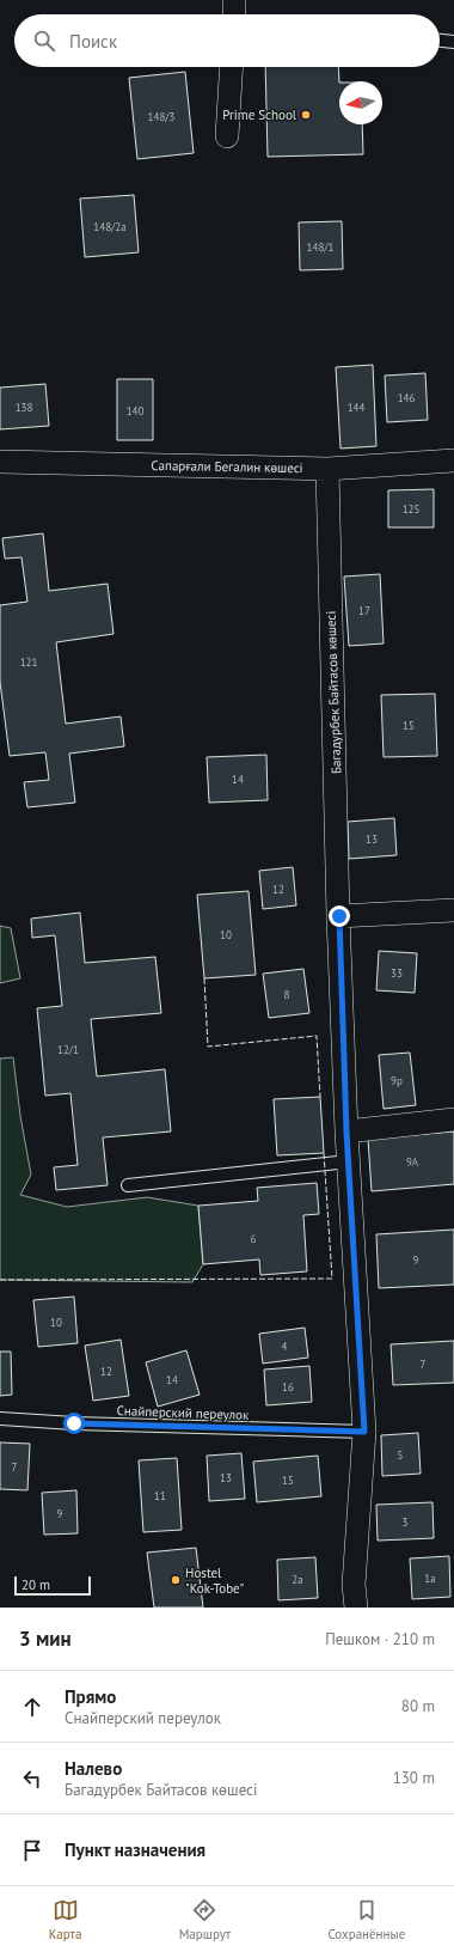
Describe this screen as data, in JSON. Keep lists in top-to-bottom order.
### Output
{
  "streets": {
    "street": ["Сапарғали Бегалин көшесі", "Багадурбек Байтасов көшесі"],
    "lane": ["Снайперский переулок"]
  },
  "crossings": [
    ["Сапарғали Бегалин көшесі", "Багадурбек Байтасов көшесі"],
    ["Багадурбек Байтасов көшесі", "Снайперский переулок"]
  ],
  "places": ["Prime School", "Hostel \"Kok-Tobe\""],
  "house_numbers": [
    "148/3",
    "148/2а",
    "148/1",
    "146",
    "138",
    "144",
    "140",
    "125",
    "17",
    "121",
    "15",
    "14",
    "13",
    "12",
    "10",
    "33",
    "8",
    "12/1",
    "9р",
    "9А",
    "6",
    "9",
    "10",
    "4",
    "7",
    "12",
    "14",
    "16",
    "5",
    "7",
    "13",
    "15",
    "11",
    "9",
    "3",
    "1а",
    "2а"
  ],
  "scale_bar": "20 m",
  "north": "left",
  "page": {
    "search": "Поиск",
    "scale": "20 m",
    "heading": ["3 мин", "Пешком · 210 m"],
    "list": [
      ["Прямо", "Снайперский переулок", "80 m"],
      ["Налево", "Багадурбек Байтасов көшесі", "130 m"],
      "Пункт назначения"
    ],
    "nav": ["Карта", "Маршрут", "Сохранённые"]
  }
}
